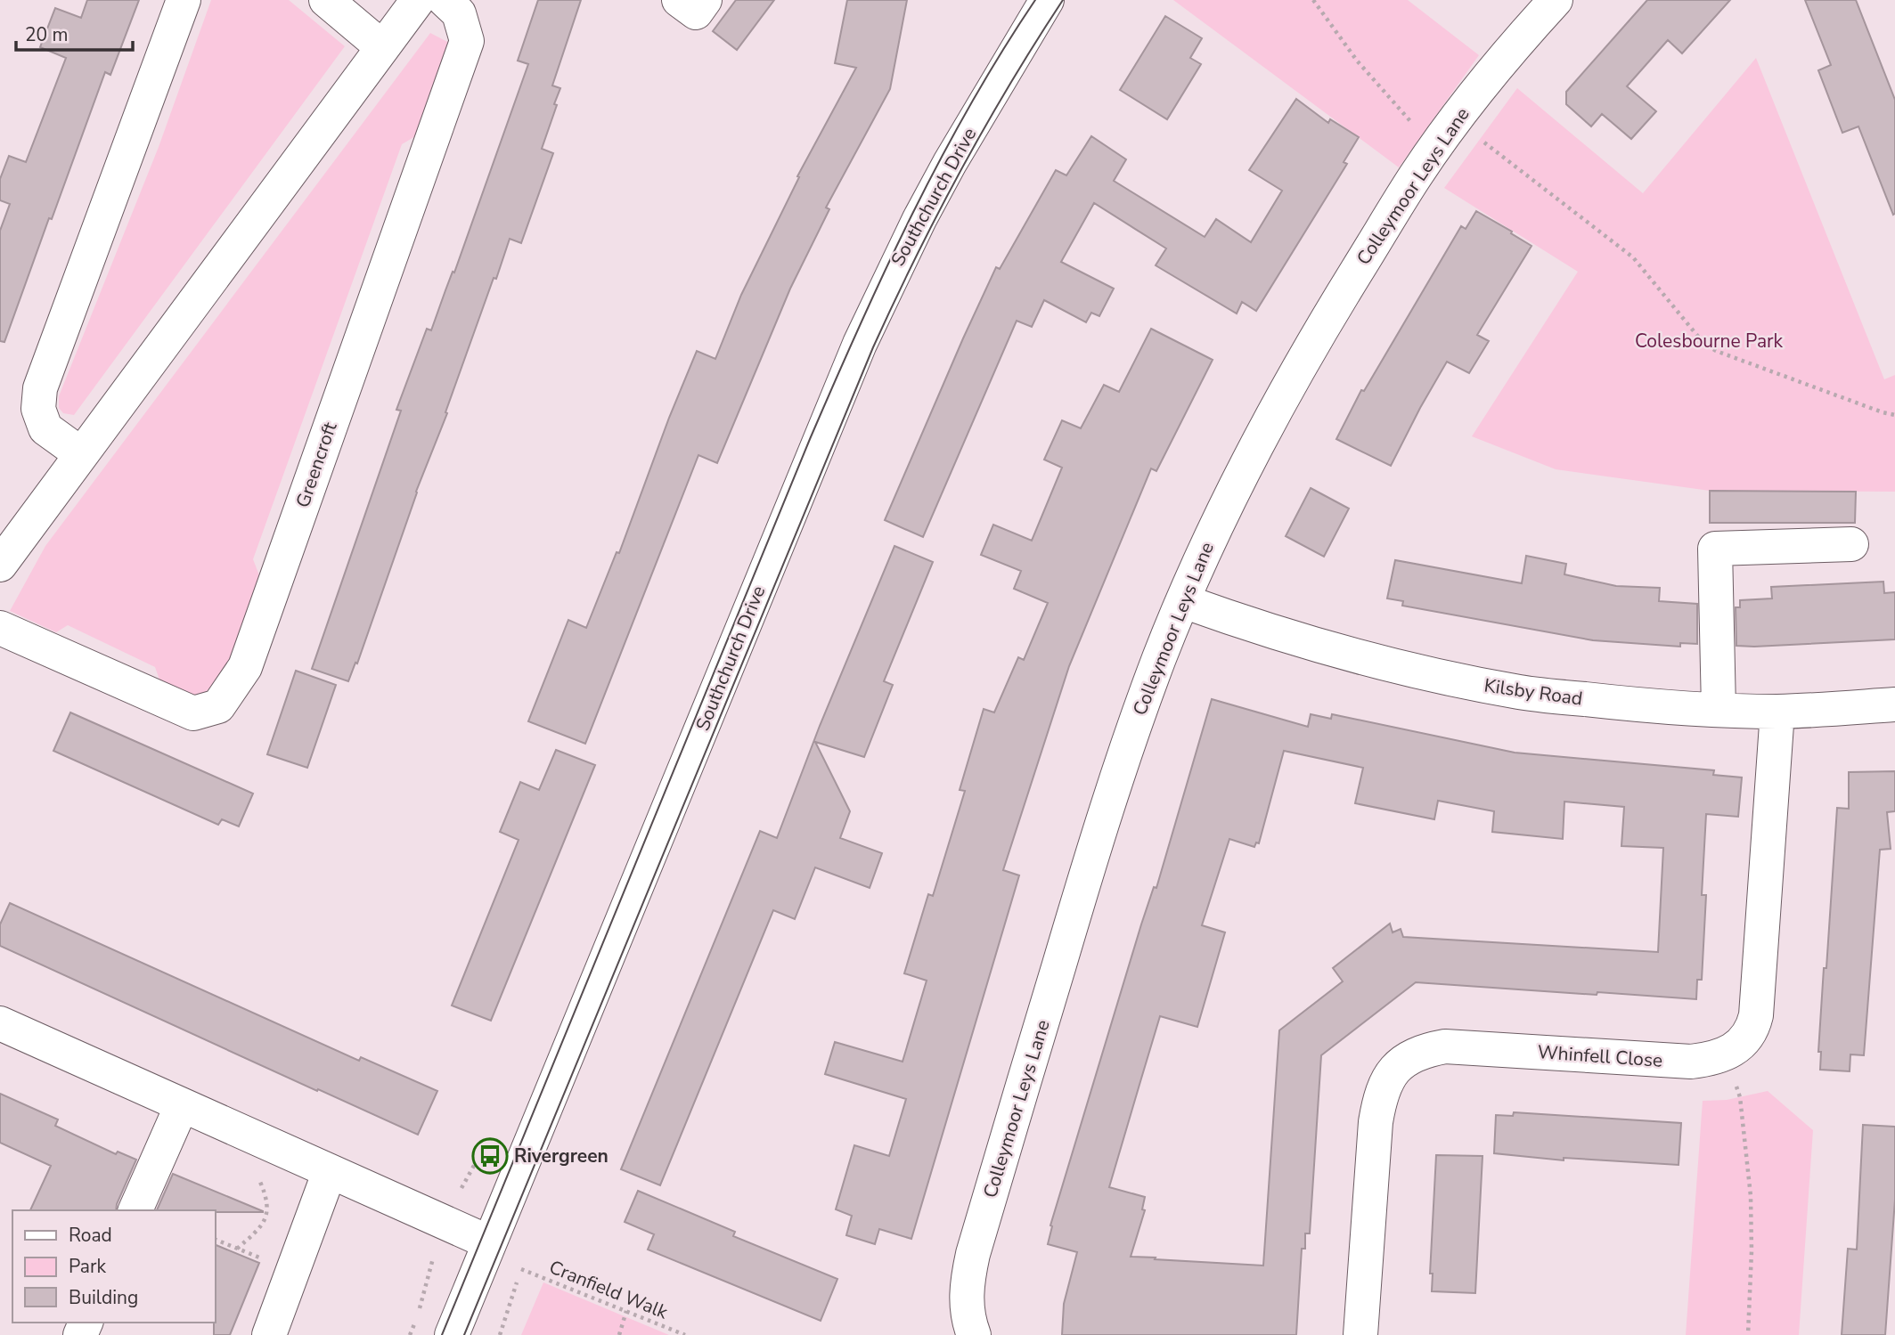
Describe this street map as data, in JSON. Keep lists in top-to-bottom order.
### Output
{
  "streets": {
    "street": [
      "Colleymoor Leys Lane",
      "Southchurch Drive",
      "Greencroft",
      "Kilsby Road",
      "Whinfell Close"
    ],
    "path": ["Cranfield Walk"]
  },
  "crossings": [
    ["Colleymoor Leys Lane", "Kilsby Road"],
    ["Kilsby Road", "Whinfell Close"]
  ],
  "parks": ["Colesbourne Park"],
  "places": {
    "bus stop": ["Rivergreen"]
  },
  "legend": ["Road", "Park", "Building"],
  "scale_bar": "20 m"
}
